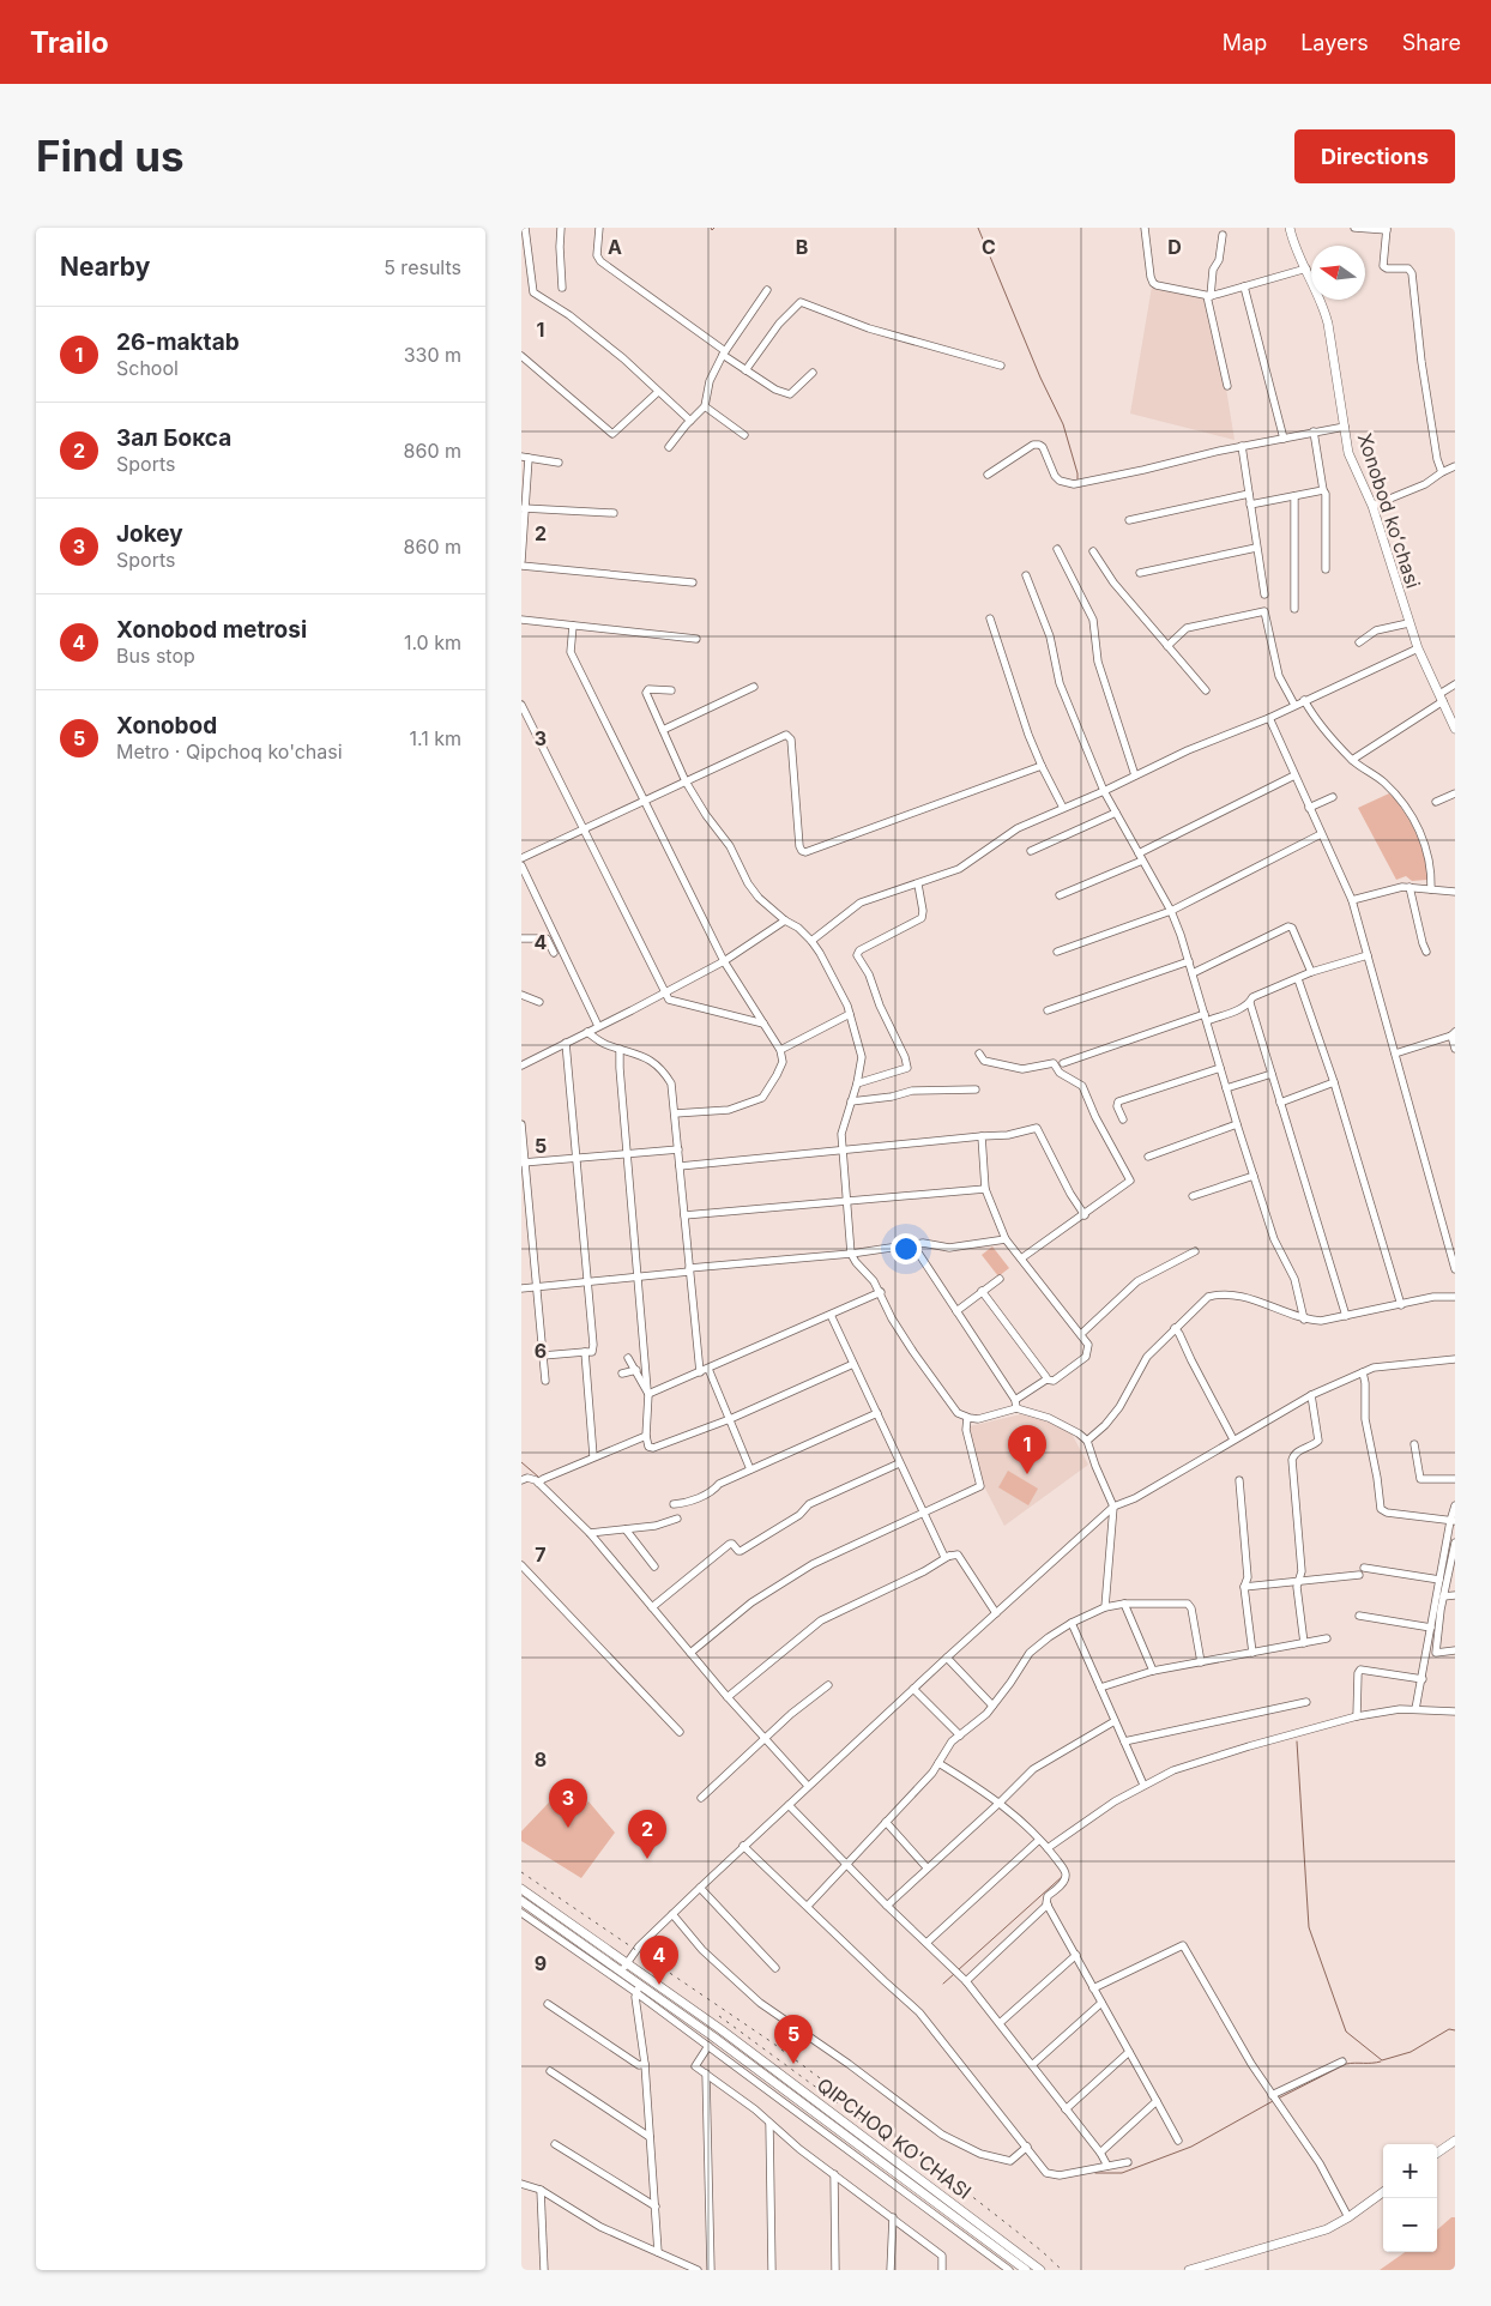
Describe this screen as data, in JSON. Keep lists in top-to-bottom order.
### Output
{
  "streets": {
    "main road": ["Xonobod koʻchasi", "QIPCHOQ KO'CHASI"]
  },
  "north": "left",
  "page": {
    "header": "Trailo",
    "nav": ["Map", "Layers", "Share"],
    "buttons": "Directions",
    "title": "Find us",
    "heading": ["Nearby", "5 results"],
    "list": [
      {
        "mark": "1",
        "name": "26-maktab",
        "note": "School",
        "value": "330 m"
      },
      {
        "mark": "2",
        "name": "Зал Бокса",
        "note": "Sports",
        "value": "860 m"
      },
      {
        "mark": "3",
        "name": "Jokey",
        "note": "Sports",
        "value": "860 m"
      },
      {
        "mark": "4",
        "name": "Xonobod metrosi",
        "note": "Bus stop",
        "value": "1.0 km"
      },
      {
        "mark": "5",
        "name": "Xonobod",
        "note": "Metro · Qipchoq ko'chasi",
        "value": "1.1 km"
      }
    ],
    "pins": [
      "1",
      "3",
      "2",
      "4",
      "5"
    ],
    "map_buttons": ["+", "−"]
  },
  "grid": {
    "columns": [
      "A",
      "B",
      "C",
      "D"
    ],
    "rows": [
      "1",
      "2",
      "3",
      "4",
      "5",
      "6",
      "7",
      "8",
      "9"
    ]
  }
}
